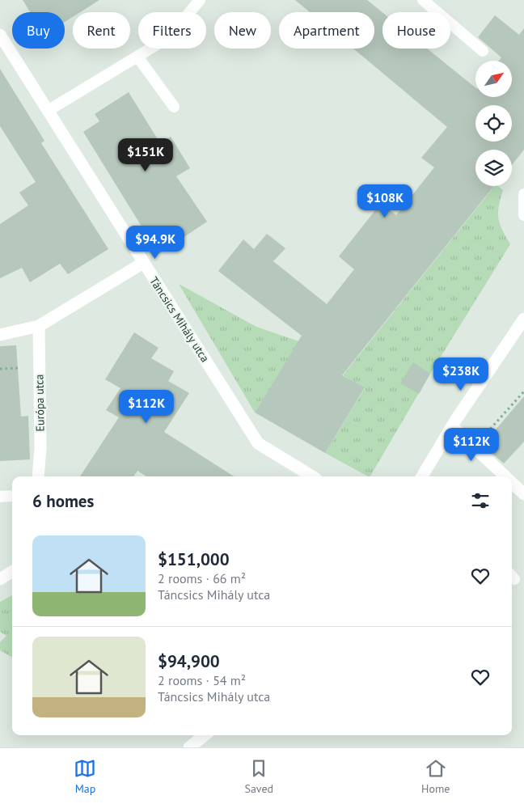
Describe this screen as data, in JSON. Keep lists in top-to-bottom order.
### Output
{
  "streets": {
    "street": ["Táncsics Mihály utca", "Európa utca"]
  },
  "north": "top right",
  "page": {
    "chip": [
      "Buy",
      "Rent",
      "Filters",
      "New",
      "Apartment",
      "House"
    ],
    "price": [
      "$151K",
      "$108K",
      "$94.9K",
      "$238K",
      "$112K",
      "$112K"
    ],
    "heading": "6 homes",
    "list": [
      {
        "name": "$151,000",
        "note": "2 rooms · 66 m² · Táncsics Mihály utca"
      },
      {
        "name": "$94,900",
        "note": "2 rooms · 54 m² · Táncsics Mihály utca"
      }
    ],
    "tabs": ["Map", "Saved", "Home"]
  }
}
